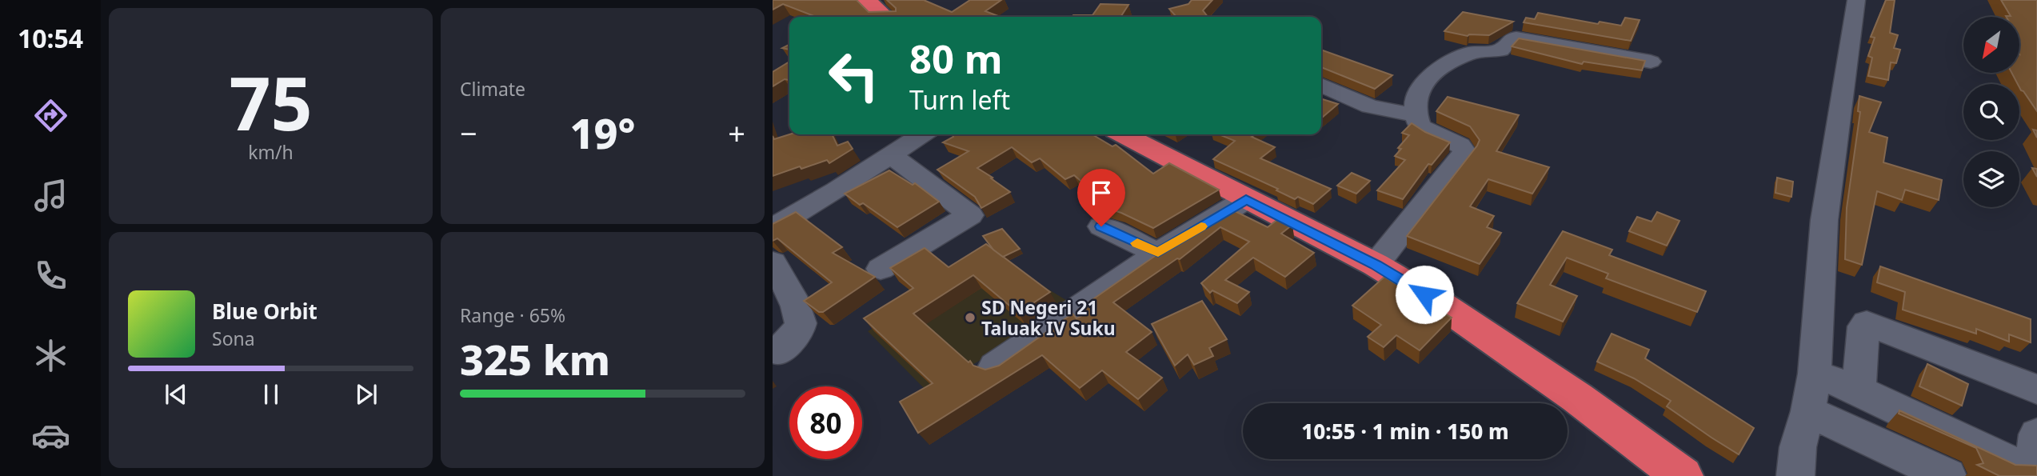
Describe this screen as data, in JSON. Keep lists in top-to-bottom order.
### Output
{
  "places": ["SD Negeri 21 Taluak IV Suku"],
  "north": "bottom left",
  "page": {
    "tabs": "10:54",
    "tile": [
      ["75", "km/h"],
      "Climate",
      ["Range · 65%", "325 km"]
    ],
    "turn": ["80 m", "Turn left"],
    "heat": ["−", "19°", "+"],
    "song": ["Blue Orbit", "Sona"],
    "limit": "80",
    "trip": "10:55 · 1 min · 150 m"
  }
}
